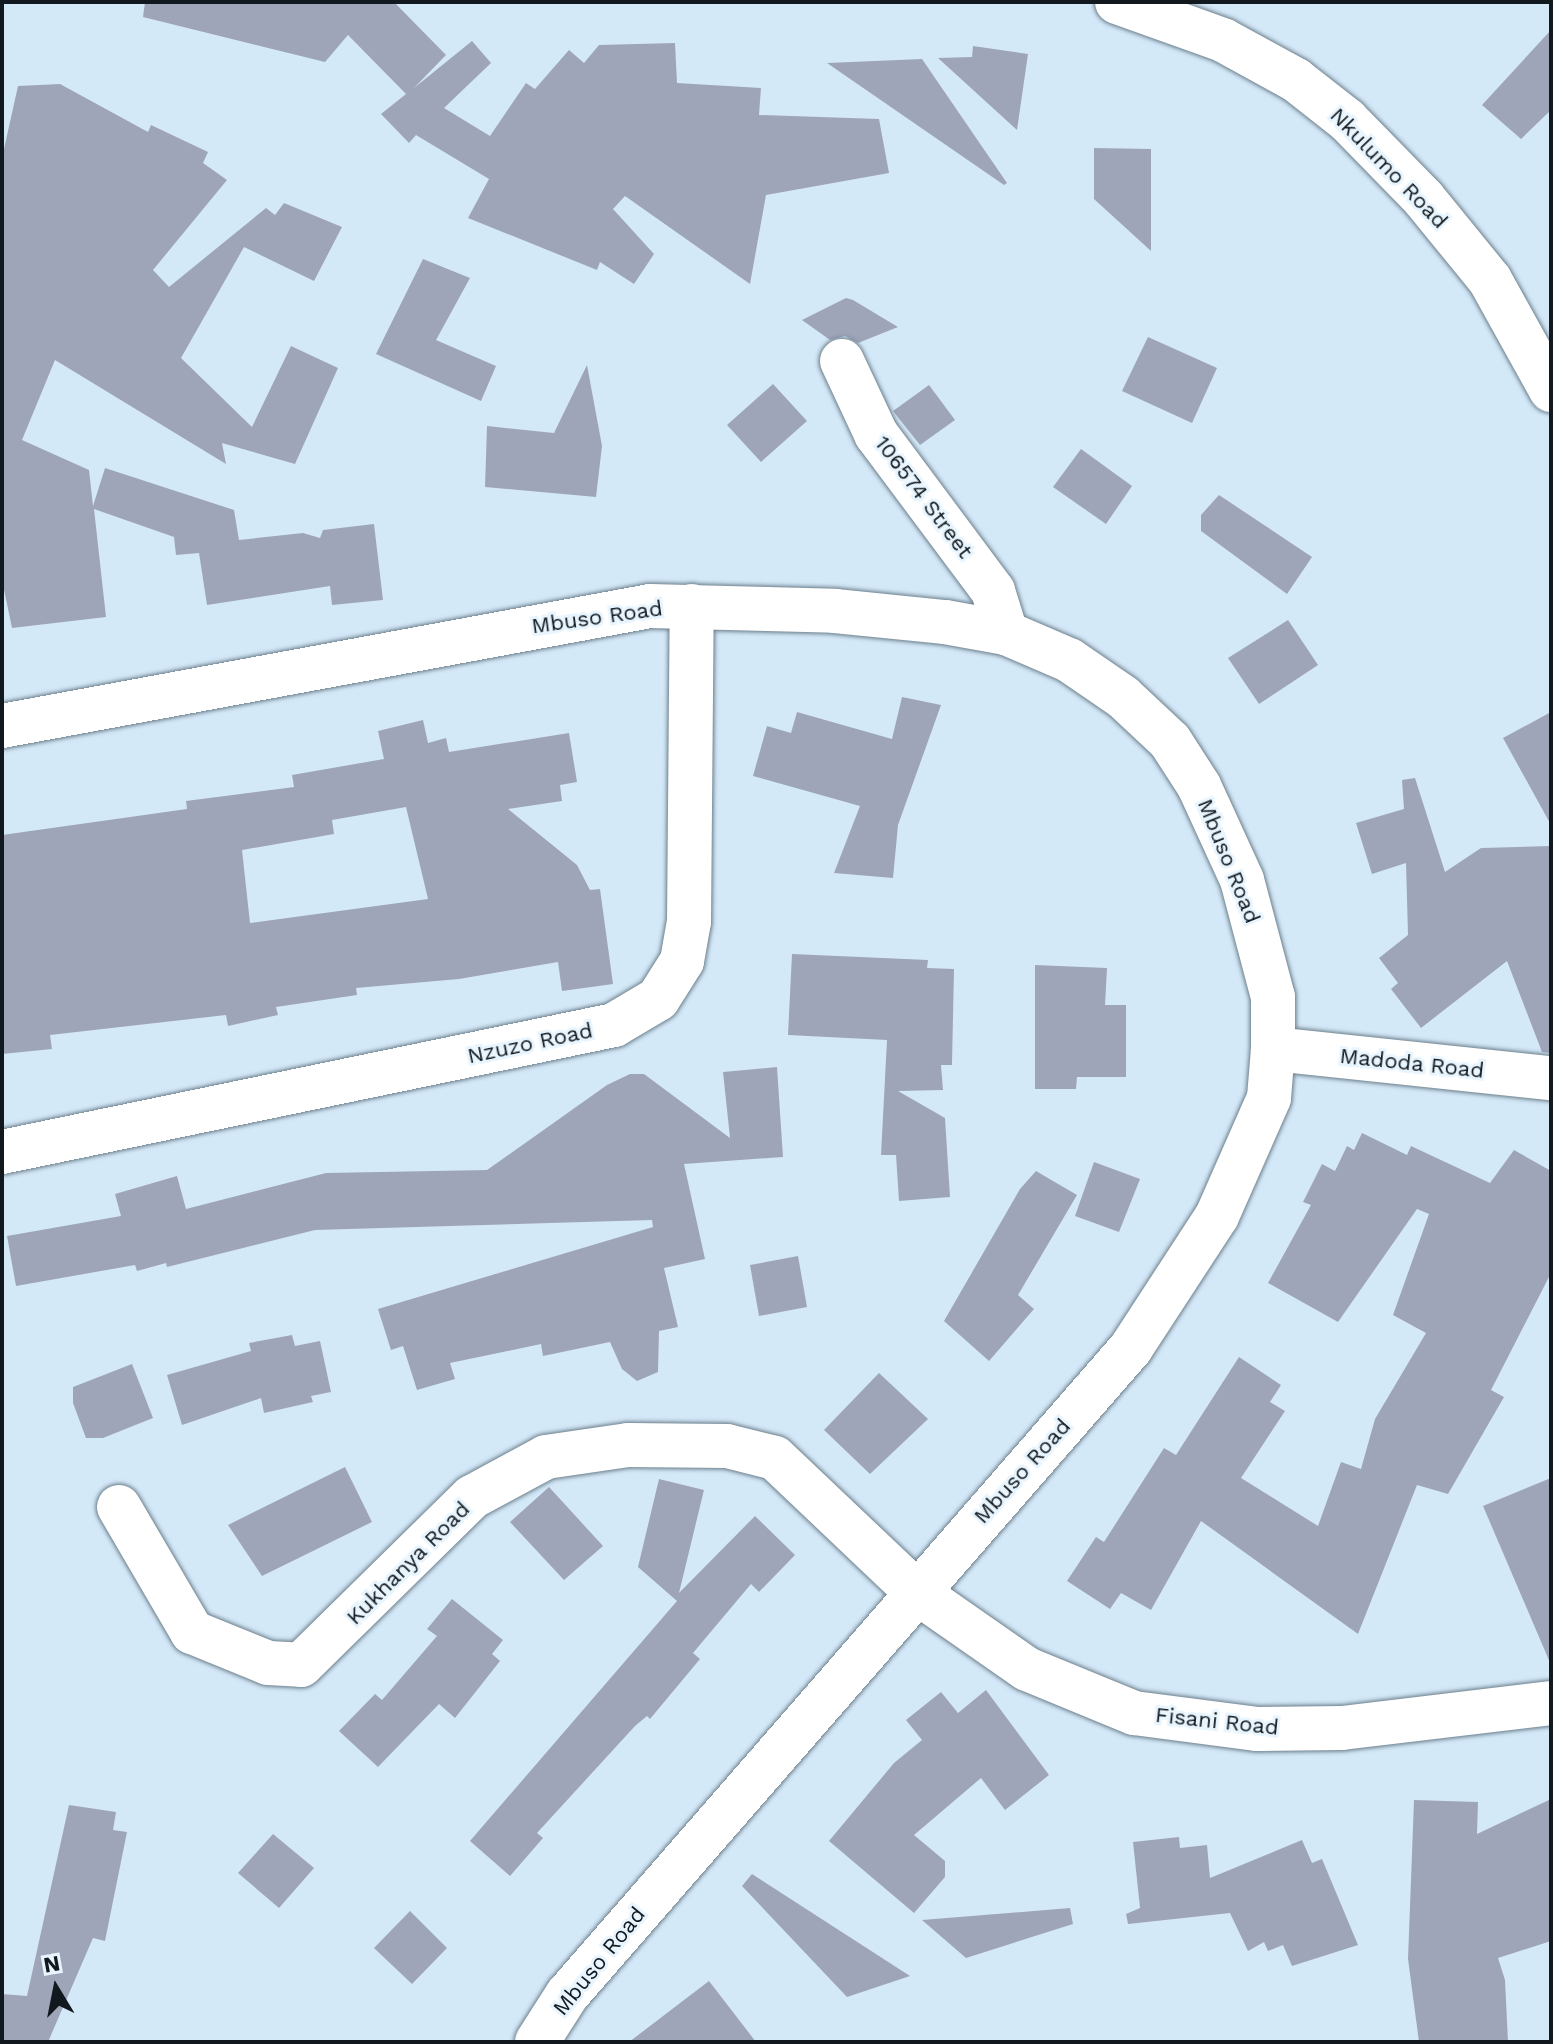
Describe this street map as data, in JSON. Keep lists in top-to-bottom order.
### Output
{
  "streets": {
    "street": [
      "Nkulumo Road",
      "106574 Street",
      "Mbuso Road",
      "Nzuzo Road",
      "Madoda Road",
      "Kukhanya Road",
      "Fisani Road"
    ]
  },
  "crossings": [
    ["106574 Street", "Mbuso Road"],
    ["Mbuso Road", "Nzuzo Road"],
    ["Mbuso Road", "Madoda Road"],
    ["Mbuso Road", "Kukhanya Road"],
    ["Mbuso Road", "Fisani Road"],
    ["Kukhanya Road", "Fisani Road"]
  ],
  "north": "top"
}
